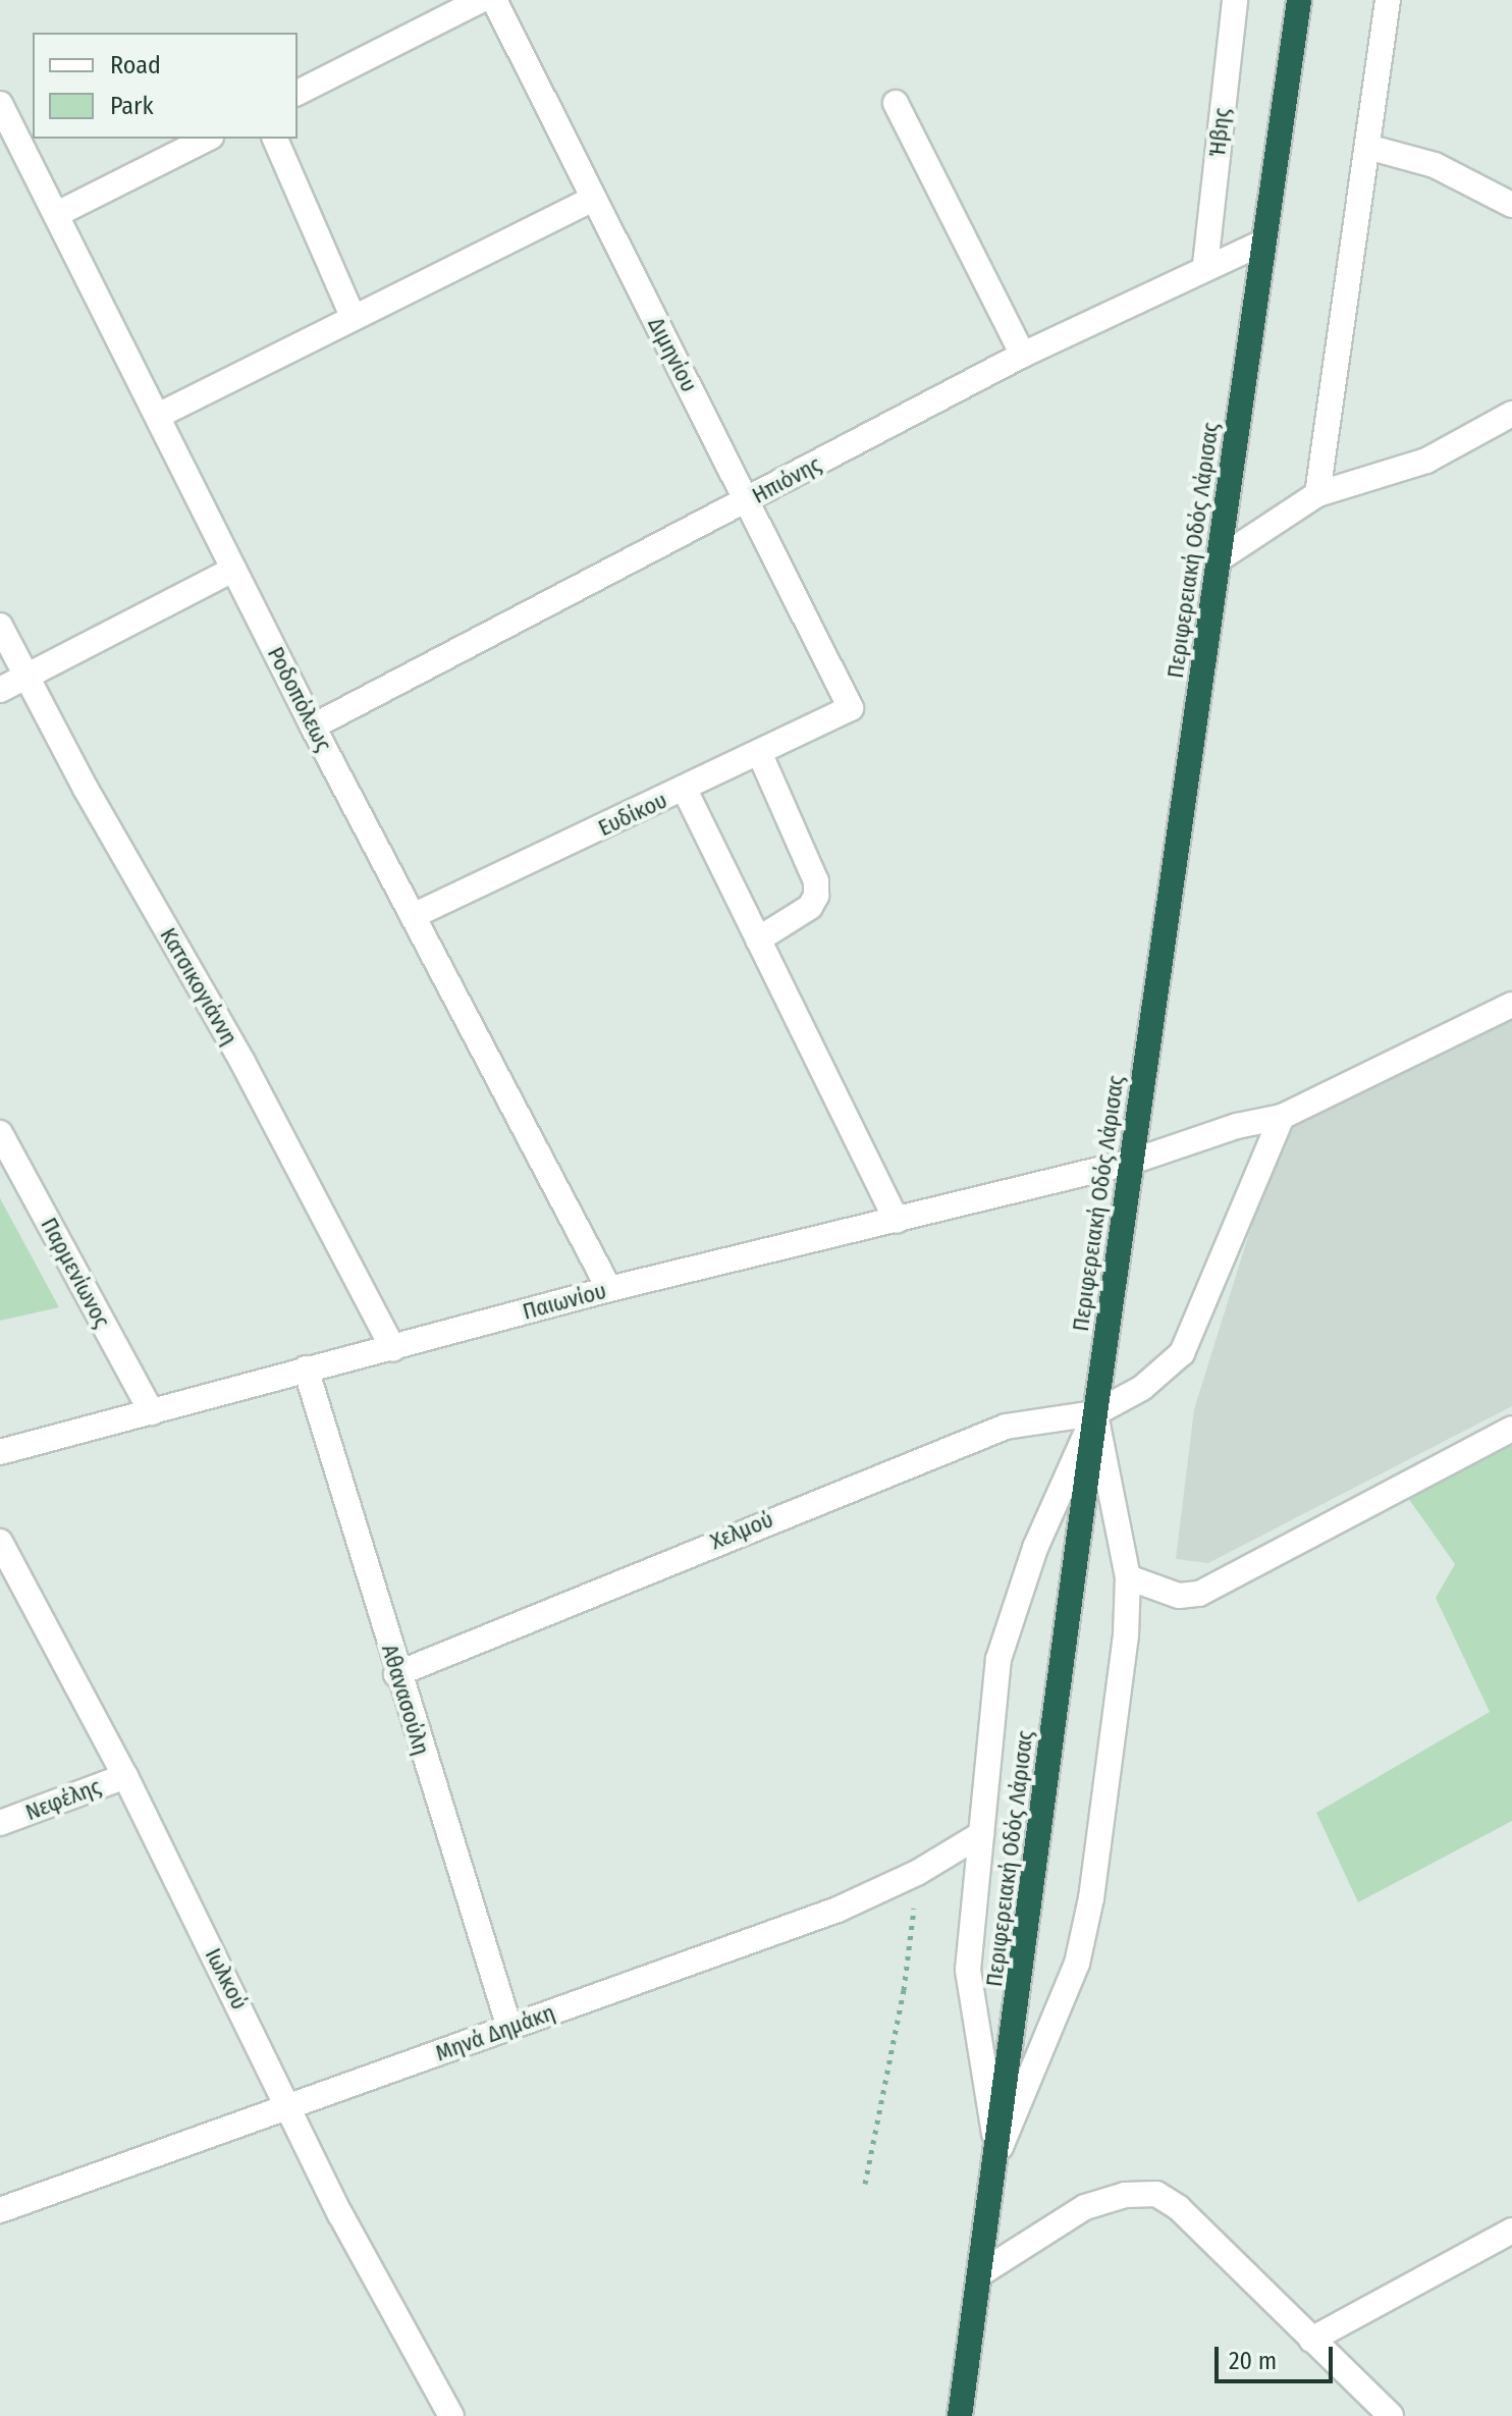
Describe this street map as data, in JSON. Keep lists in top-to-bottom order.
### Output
{
  "streets": {
    "highway": ["Περιφερειακή Οδός Λάρισας"],
    "street": [
      "Ήβης",
      "Διμηνίου",
      "Ηπιόνης",
      "Ροδοπόλεως",
      "Ευδίκου",
      "Κατσικογιάννη",
      "Παρμενίωνος",
      "Παιωνίου",
      "Χελμού",
      "Αθανασούλη",
      "Νεφέλης",
      "Ιωλκού",
      "Μηνά Δημάκη"
    ]
  },
  "crossings": [
    ["Ήβης", "Ηπιόνης"],
    ["Διμηνίου", "Ηπιόνης"],
    ["Διμηνίου", "Ευδίκου"],
    ["Ηπιόνης", "Περιφερειακή Οδός Λάρισας"],
    ["Ηπιόνης", "Ροδοπόλεως"],
    ["Περιφερειακή Οδός Λάρισας", "Παιωνίου"],
    ["Περιφερειακή Οδός Λάρισας", "Χελμού"],
    ["Ροδοπόλεως", "Ευδίκου"],
    ["Ροδοπόλεως", "Παιωνίου"],
    ["Κατσικογιάννη", "Παιωνίου"],
    ["Παρμενίωνος", "Παιωνίου"],
    ["Παιωνίου", "Αθανασούλη"],
    ["Χελμού", "Αθανασούλη"],
    ["Αθανασούλη", "Μηνά Δημάκη"],
    ["Νεφέλης", "Ιωλκού"],
    ["Ιωλκού", "Μηνά Δημάκη"]
  ],
  "legend": ["Road", "Park"],
  "scale_bar": "20 m"
}
